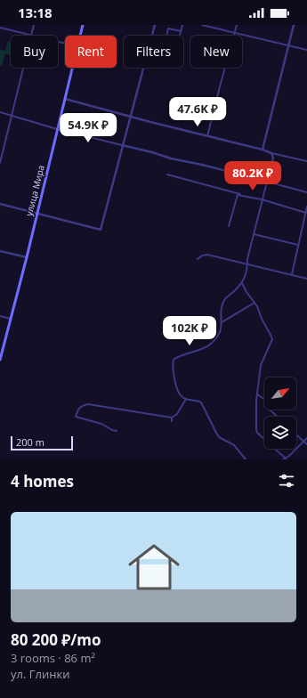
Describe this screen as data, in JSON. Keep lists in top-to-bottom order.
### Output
{
  "streets": {
    "main road": ["улица Мира"]
  },
  "scale_bar": "200 m",
  "north": "top right",
  "page": {
    "status": "13:18",
    "chip": [
      "Buy",
      "Rent",
      "Filters",
      "New"
    ],
    "price": [
      "47.6K ₽",
      "54.9K ₽",
      "80.2K ₽",
      "102K ₽"
    ],
    "scale": "200 m",
    "heading": "4 homes",
    "list": [
      {
        "name": "80 200 ₽/mo",
        "note": "3 rooms · 86 m² · ул. Глинки"
      }
    ]
  }
}
